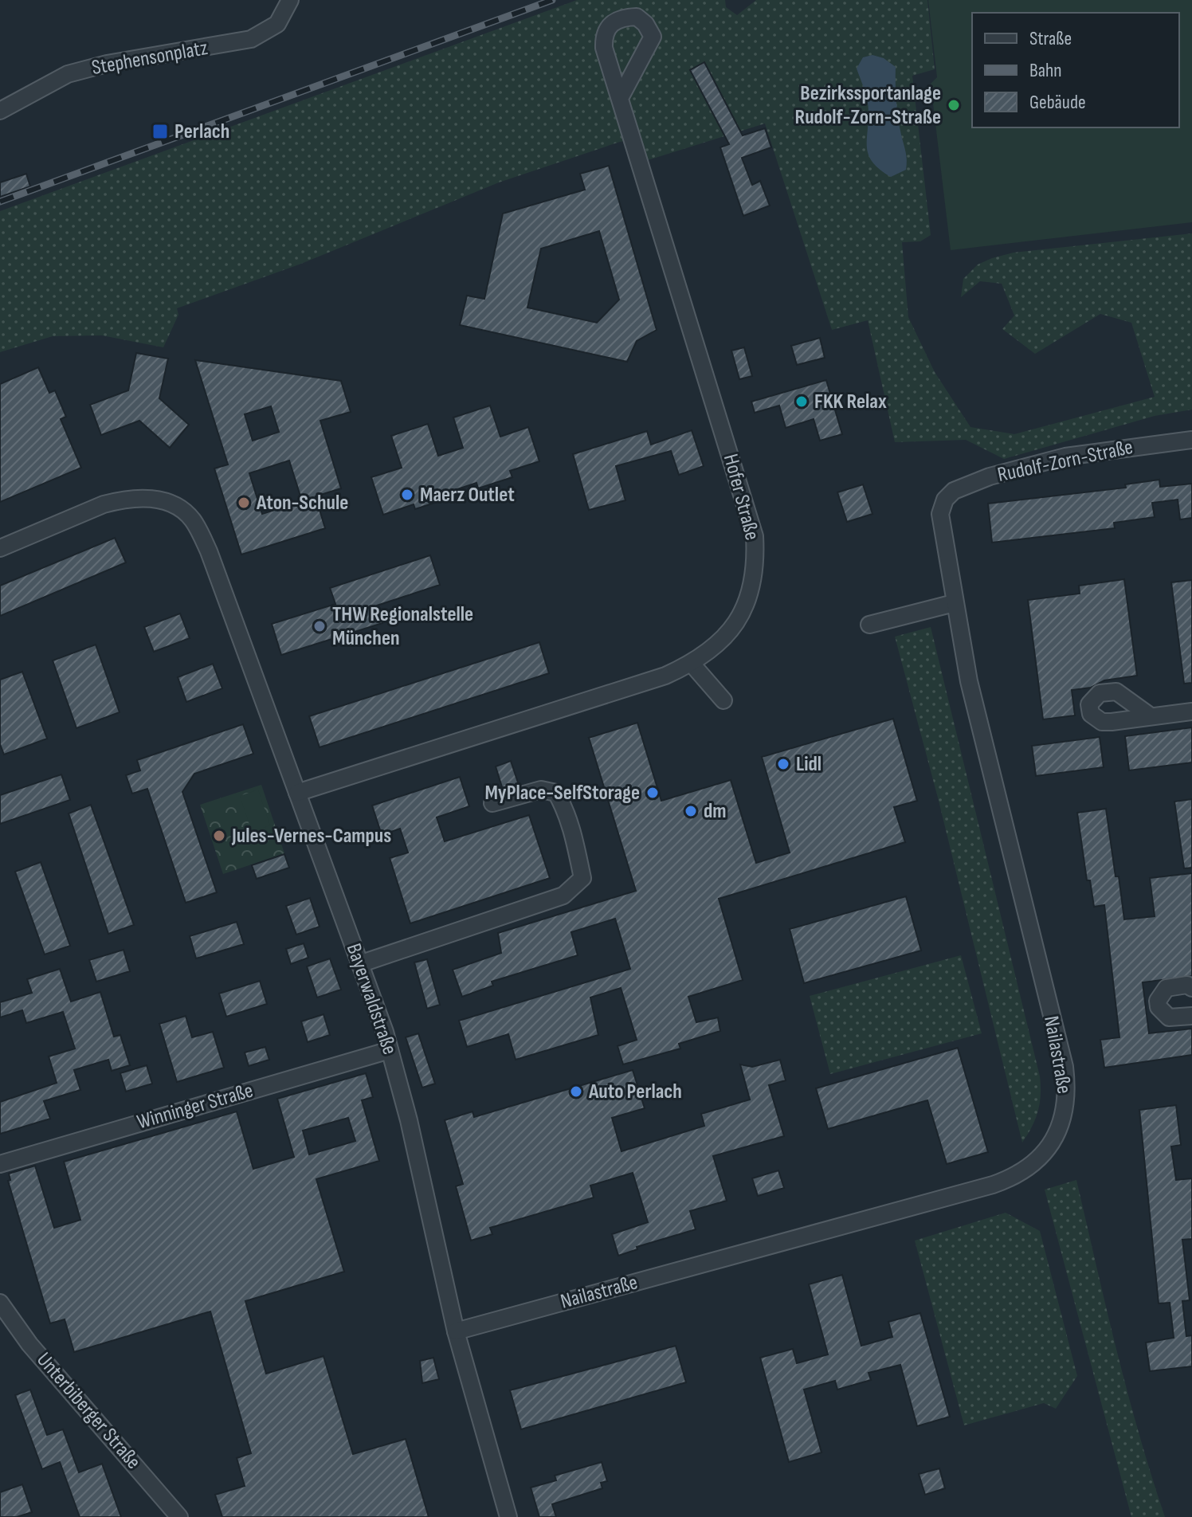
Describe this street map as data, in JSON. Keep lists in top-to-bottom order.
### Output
{
  "streets": {
    "street": [
      "Stephensonplatz",
      "Rudolf-Zorn-Straße",
      "Hofer Straße",
      "Bayerwaldstraße",
      "Nailastraße",
      "Winninger Straße",
      "Unterbiberger Straße"
    ]
  },
  "crossings": [
    ["Rudolf-Zorn-Straße", "Nailastraße"],
    ["Hofer Straße", "Bayerwaldstraße"],
    ["Bayerwaldstraße", "Nailastraße"],
    ["Bayerwaldstraße", "Winninger Straße"]
  ],
  "places": {
    "other": [
      "Bezirkssportanlage Rudolf-Zorn-Straße",
      "FKK Relax",
      "Maerz Outlet",
      "Aton-Schule",
      "THW Regionalstelle München",
      "Lidl",
      "MyPlace-SelfStorage",
      "dm",
      "Jules-Vernes-Campus",
      "Auto Perlach"
    ],
    "transit": ["Perlach"]
  },
  "legend": ["Straße", "Bahn", "Gebäude"]
}
